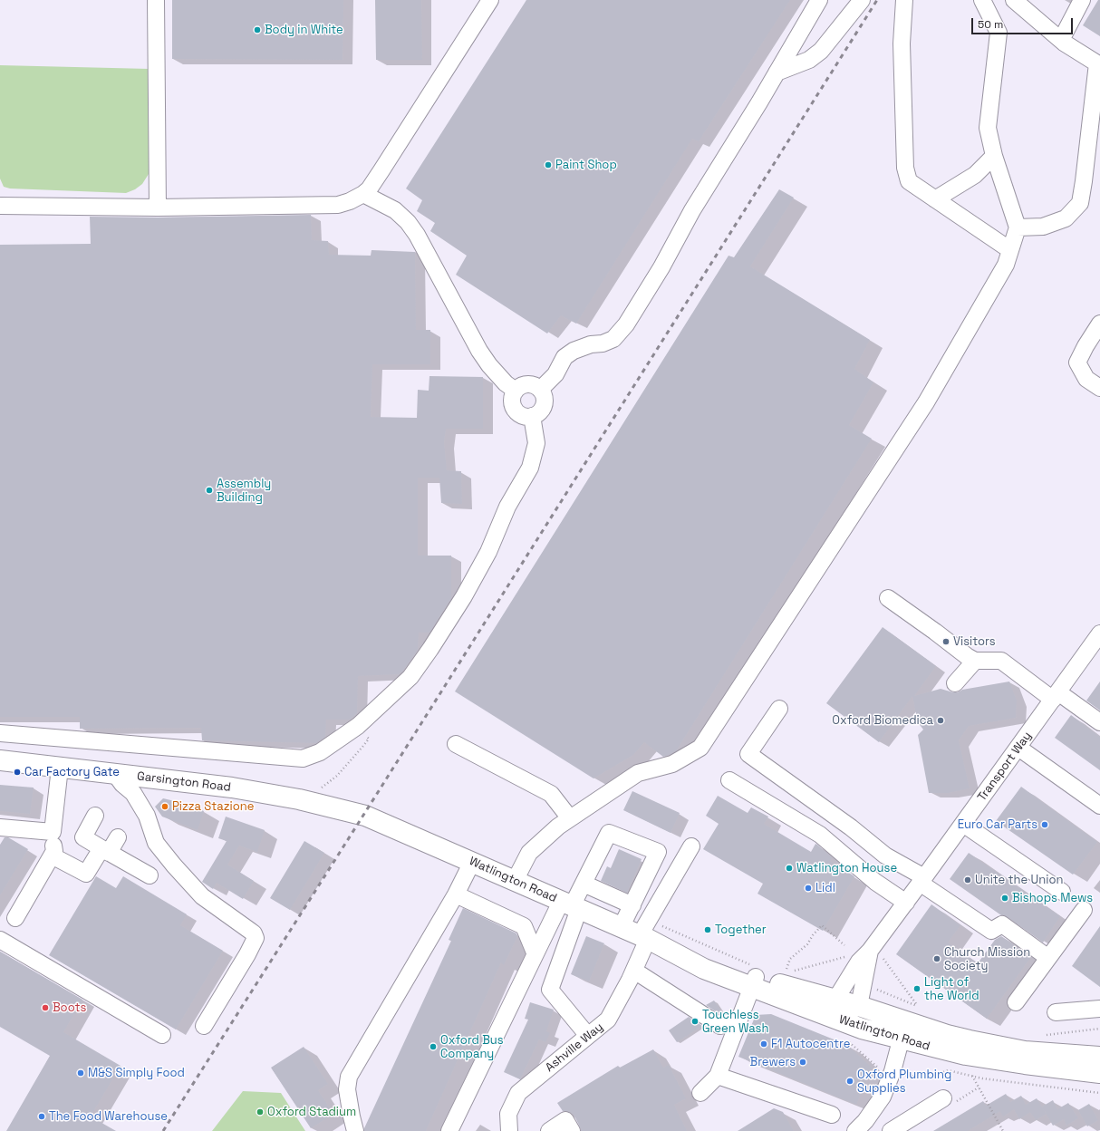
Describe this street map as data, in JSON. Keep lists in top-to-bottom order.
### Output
{
  "streets": {
    "main road": ["Garsington Road", "Watlington Road"],
    "street": ["Transport Way", "Ashville Way"]
  },
  "crossings": [
    ["Transport Way", "Watlington Road"],
    ["Garsington Road", "Watlington Road"],
    ["Watlington Road", "Ashville Way"]
  ],
  "places": [
    "Body in White",
    "Paint Shop",
    "Assembly Building",
    "Visitors",
    "Oxford Biomedica",
    "Car Factory Gate",
    "Pizza Stazione",
    "Euro Car Parts",
    "Watlington House",
    "Unite the Union",
    "Lidl",
    "Bishops Mews",
    "Together",
    "Church Mission Society",
    "Light of the World",
    "Boots",
    "Touchless Green Wash",
    "F1 Autocentre",
    "Oxford Bus Company",
    "Brewers",
    "M&S Simply Food",
    "Oxford Plumbing Supplies",
    "Oxford Stadium",
    "The Food Warehouse"
  ],
  "scale_bar": "50 m"
}
